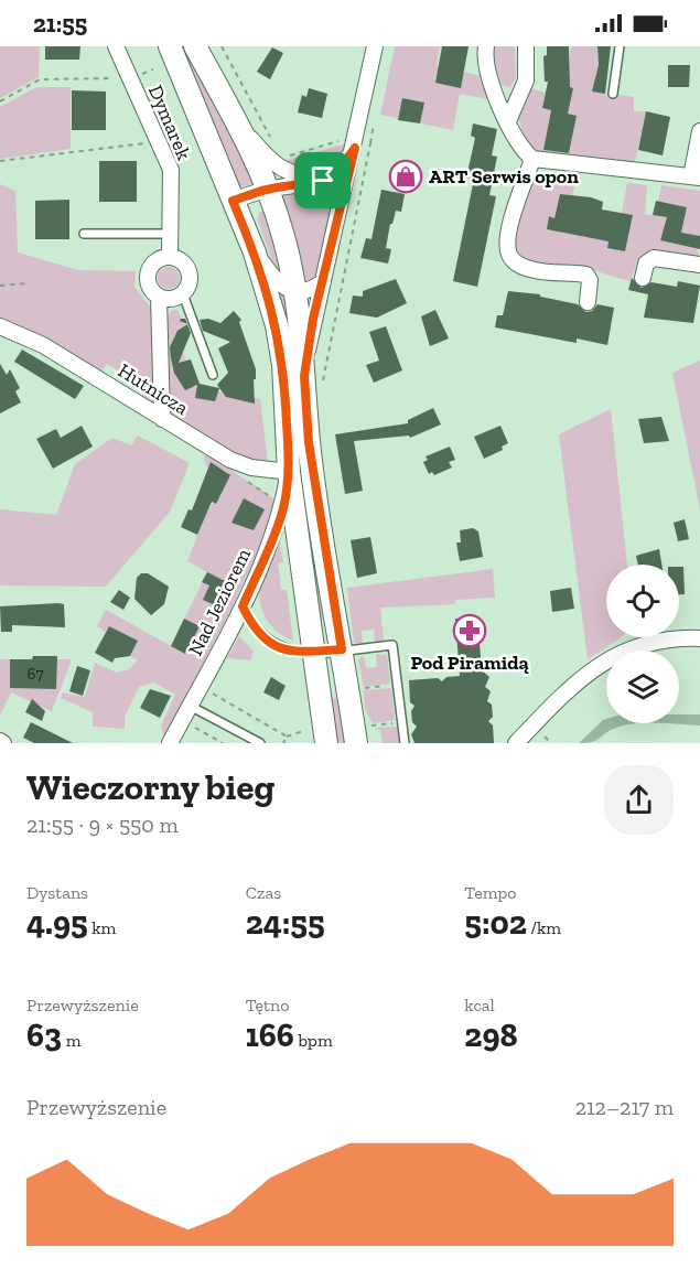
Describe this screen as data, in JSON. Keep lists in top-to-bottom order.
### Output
{
  "streets": {
    "street": ["Dymarek", "Hutnicza", "Nad Jeziorem"]
  },
  "crossings": [
    ["Hutnicza", "Nad Jeziorem"]
  ],
  "places": {
    "shop": ["ART Serwis opon"],
    "pharmacy": ["Pod Piramidą"]
  },
  "house_numbers": ["67"],
  "page": {
    "status": "21:55",
    "heading": ["Wieczorny bieg", "21:55 · 9 × 550 m"],
    "stats": [
      ["Dystans", "4.95 km"],
      ["Czas", "24:55"],
      ["Tempo", "5:02 /km"],
      ["Przewyższenie", "63 m"],
      ["Tętno", "166 bpm"],
      ["kcal", "298"]
    ],
    "chart": ["Przewyższenie", "212–217 m"]
  }
}
